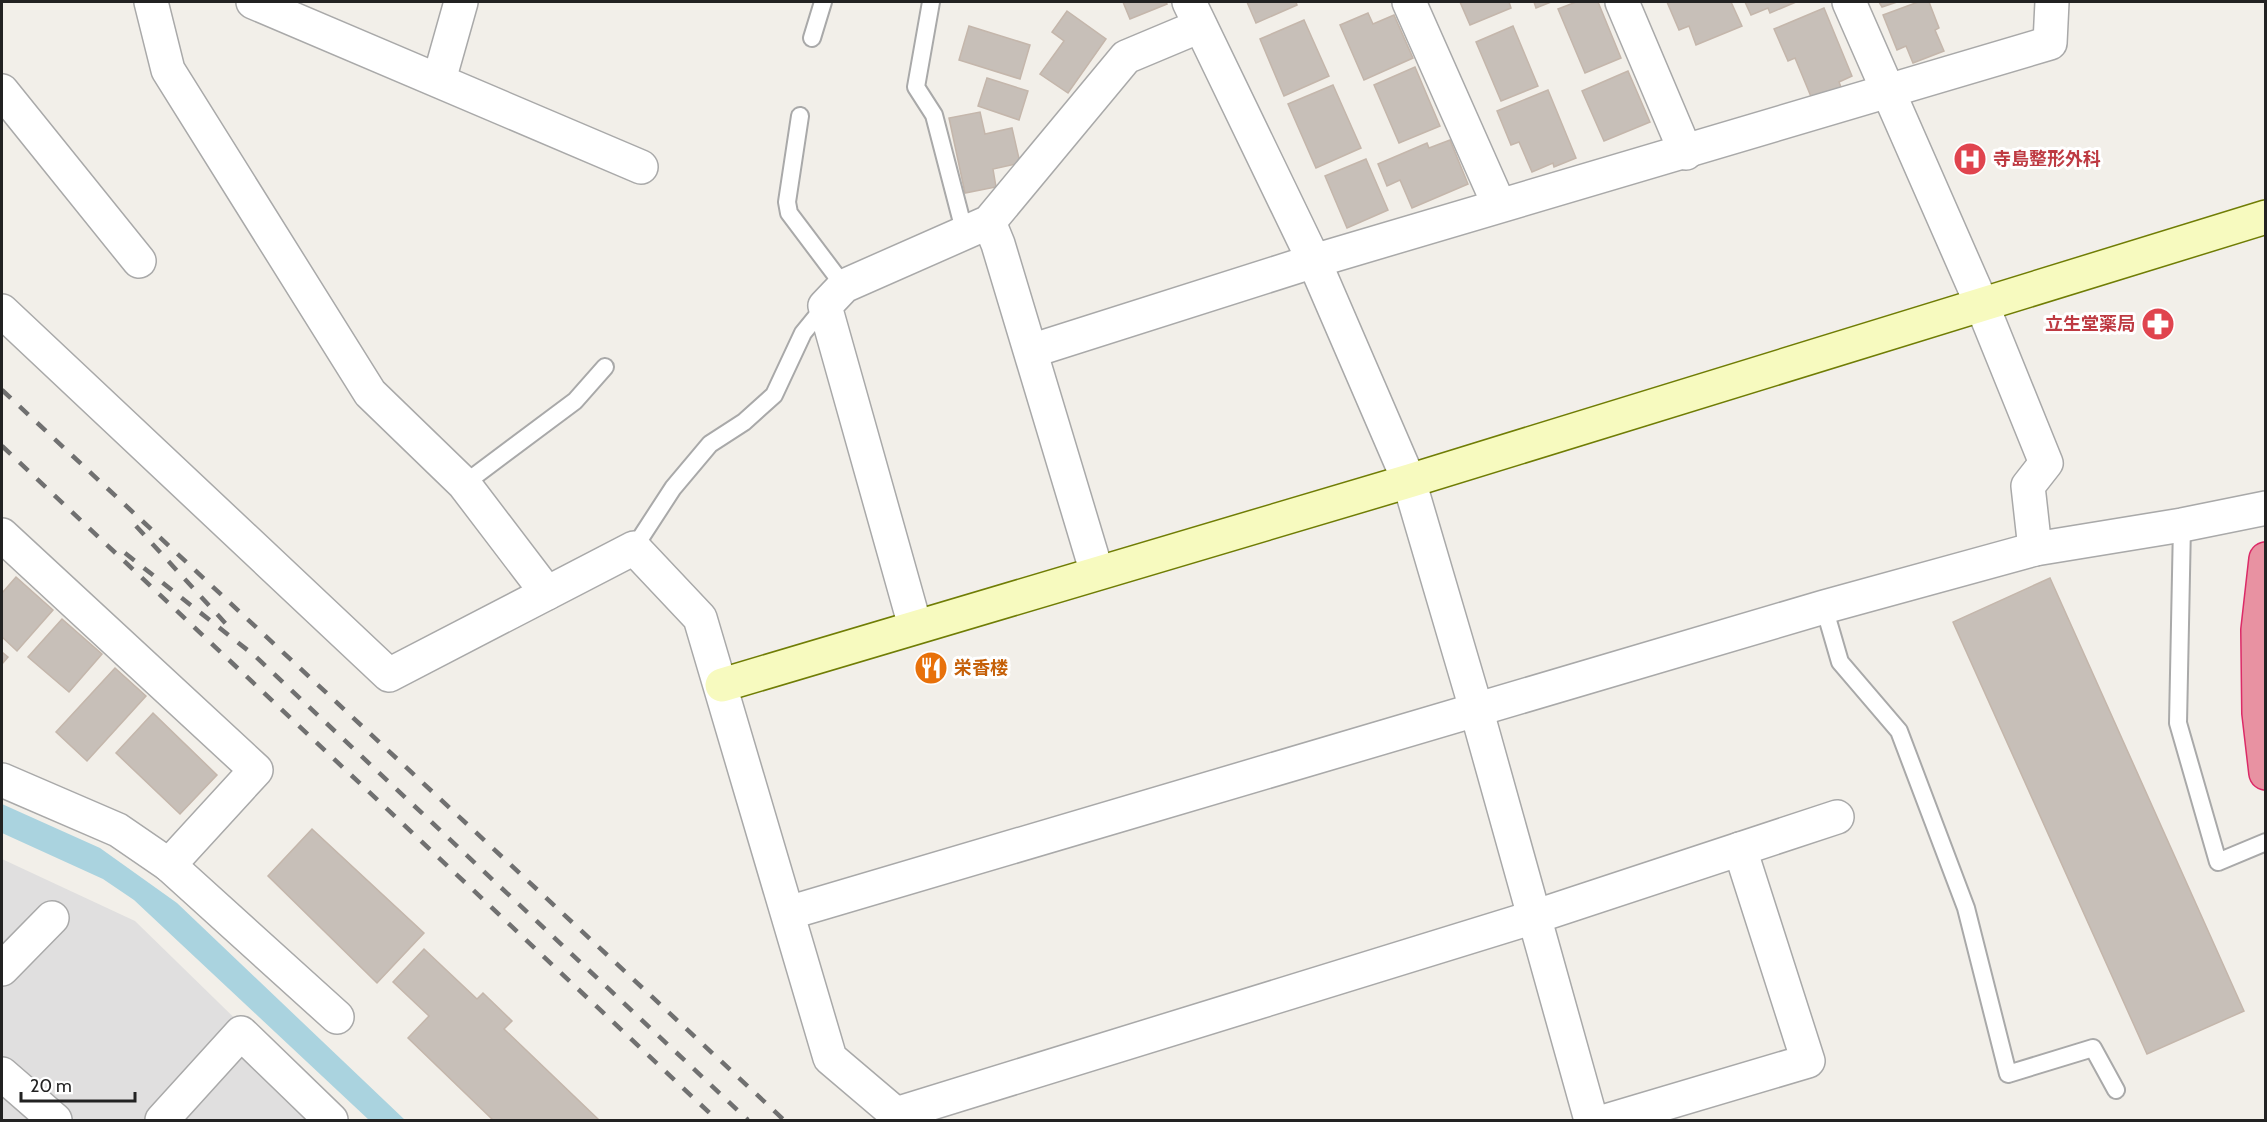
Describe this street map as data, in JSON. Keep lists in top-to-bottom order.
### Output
{
  "places": {
    "hospital": ["寺島整形外科"],
    "pharmacy": ["立生堂薬局"],
    "restaurant": ["栄香楼"]
  },
  "scale_bar": "20 m"
}
